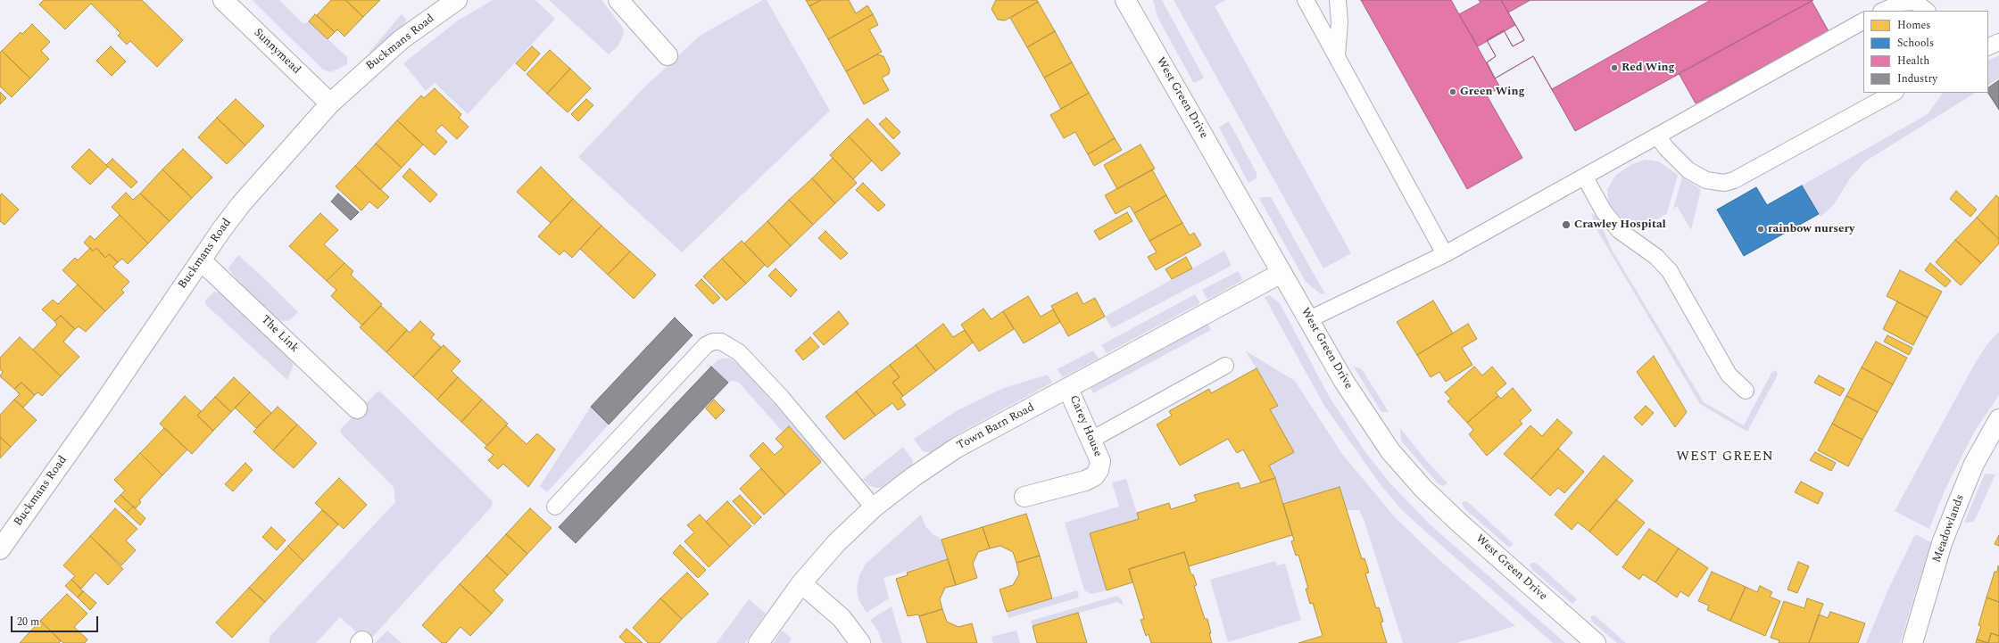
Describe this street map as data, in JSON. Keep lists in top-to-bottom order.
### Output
{
  "streets": {
    "street": [
      "Buckmans Road",
      "Sunnymead",
      "West Green Drive",
      "The Link",
      "Carey House",
      "Town Barn Road",
      "Meadowlands"
    ]
  },
  "crossings": [
    ["Buckmans Road", "Sunnymead"],
    ["Buckmans Road", "The Link"],
    ["West Green Drive", "Town Barn Road"],
    ["Carey House", "Town Barn Road"]
  ],
  "districts": ["WEST GREEN"],
  "places": [
    "Red Wing",
    "Green Wing",
    "Crawley Hospital",
    "rainbow nursery"
  ],
  "legend": [
    "Homes",
    "Schools",
    "Health",
    "Industry"
  ],
  "scale_bar": "20 m"
}
